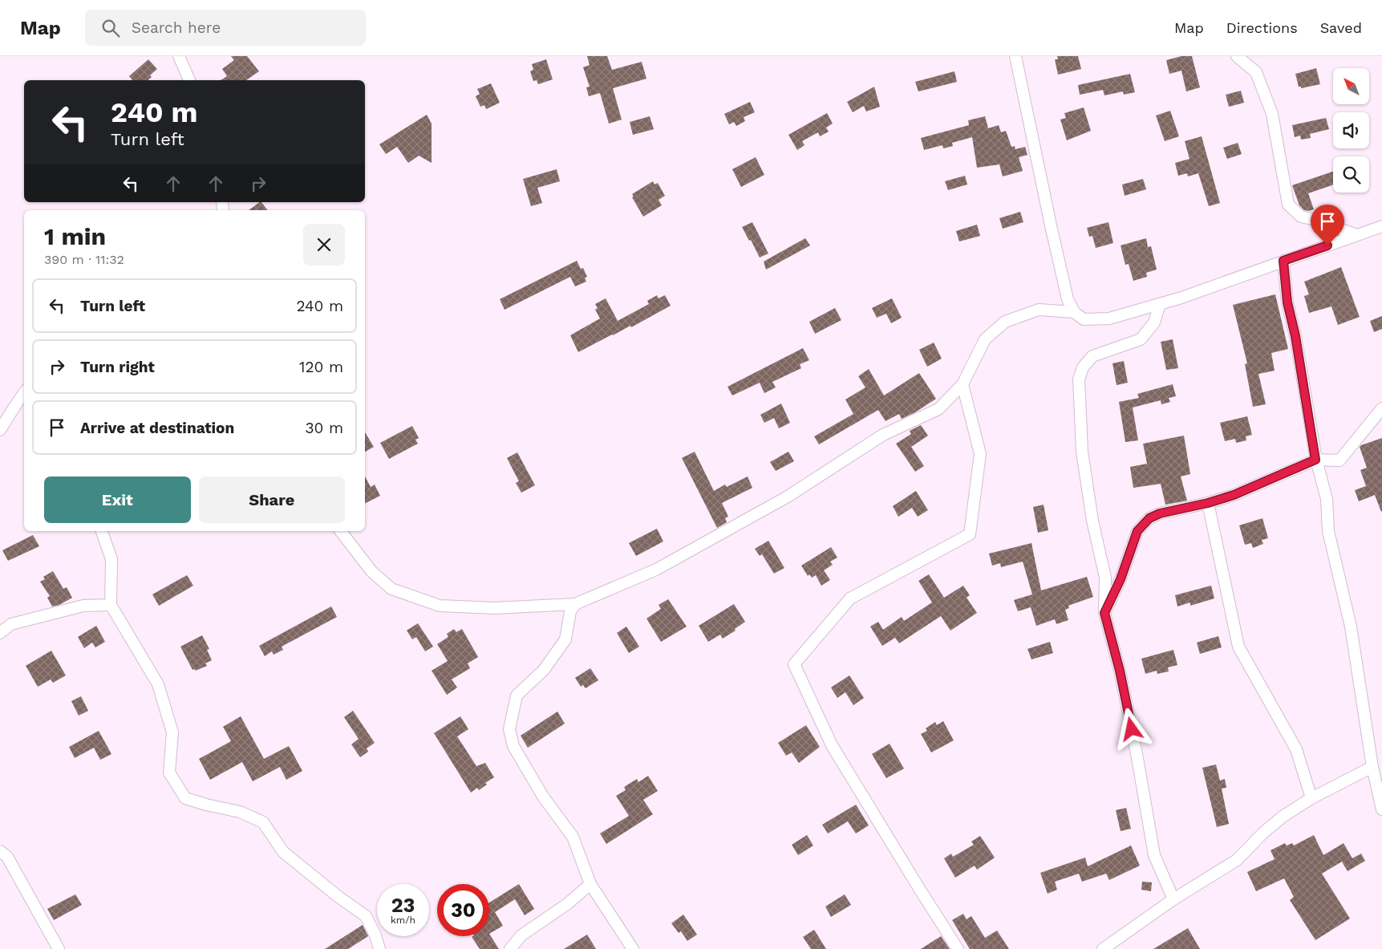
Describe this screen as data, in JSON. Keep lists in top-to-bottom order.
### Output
{
  "north": "top left",
  "page": {
    "header": "Map",
    "search": "Search here",
    "nav": ["Map", "Directions", "Saved"],
    "turn": ["240 m", "Turn left"],
    "heading": ["1 min", "390 m · 11:32"],
    "list": [
      {
        "name": "Turn left",
        "value": "240 m"
      },
      {
        "name": "Turn right",
        "value": "120 m"
      },
      {
        "name": "Arrive at destination",
        "value": "30 m"
      }
    ],
    "buttons": ["Exit", "Share"],
    "speed": "23 km/h",
    "limit": "30"
  }
}
